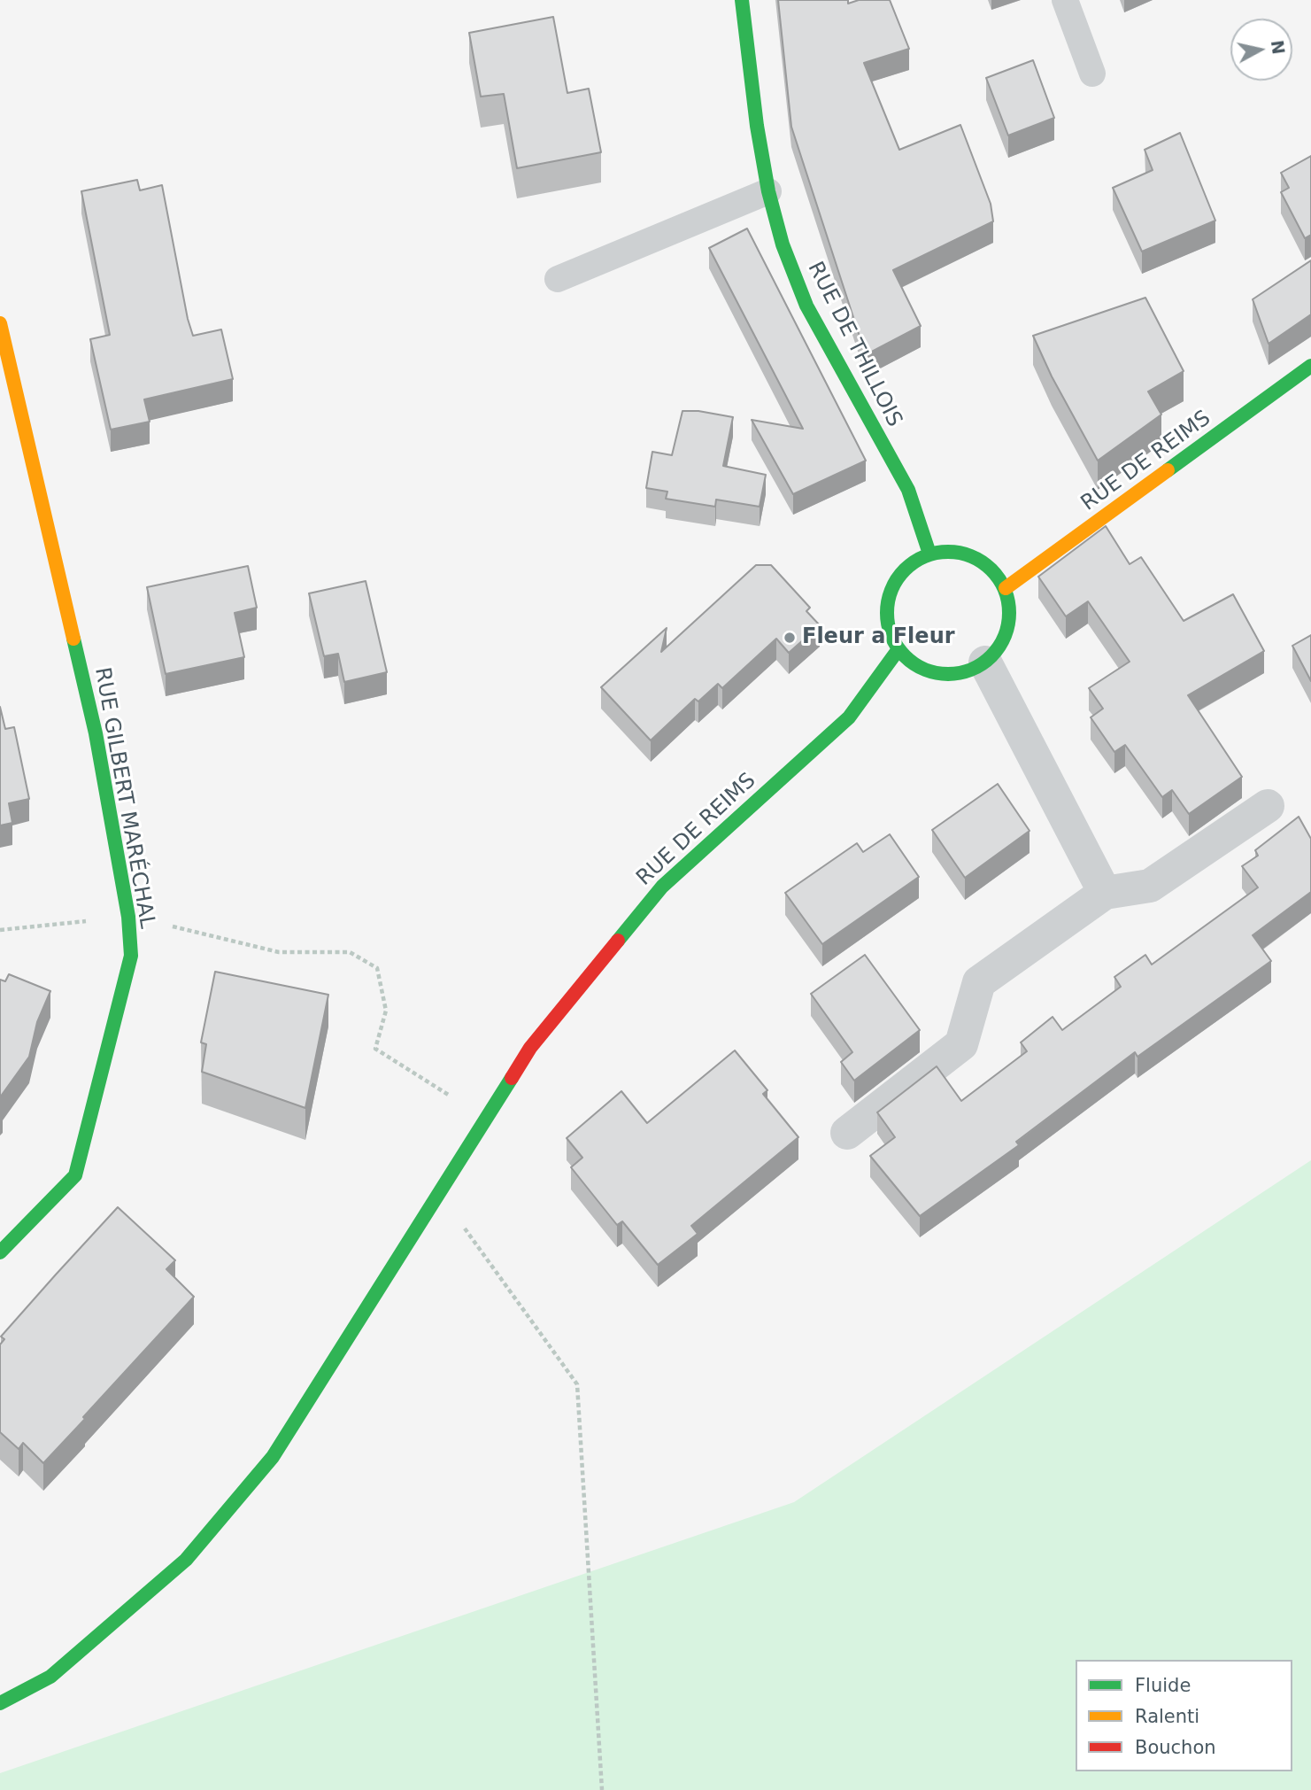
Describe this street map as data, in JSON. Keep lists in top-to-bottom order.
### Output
{
  "streets": {
    "street": ["RUE DE THILLOIS", "RUE DE REIMS", "RUE GILBERT MARÉCHAL"]
  },
  "crossings": [
    ["RUE DE THILLOIS", "RUE DE REIMS"]
  ],
  "places": ["Fleur a Fleur"],
  "legend": ["Fluide", "Ralenti", "Bouchon"],
  "north": "right"
}
